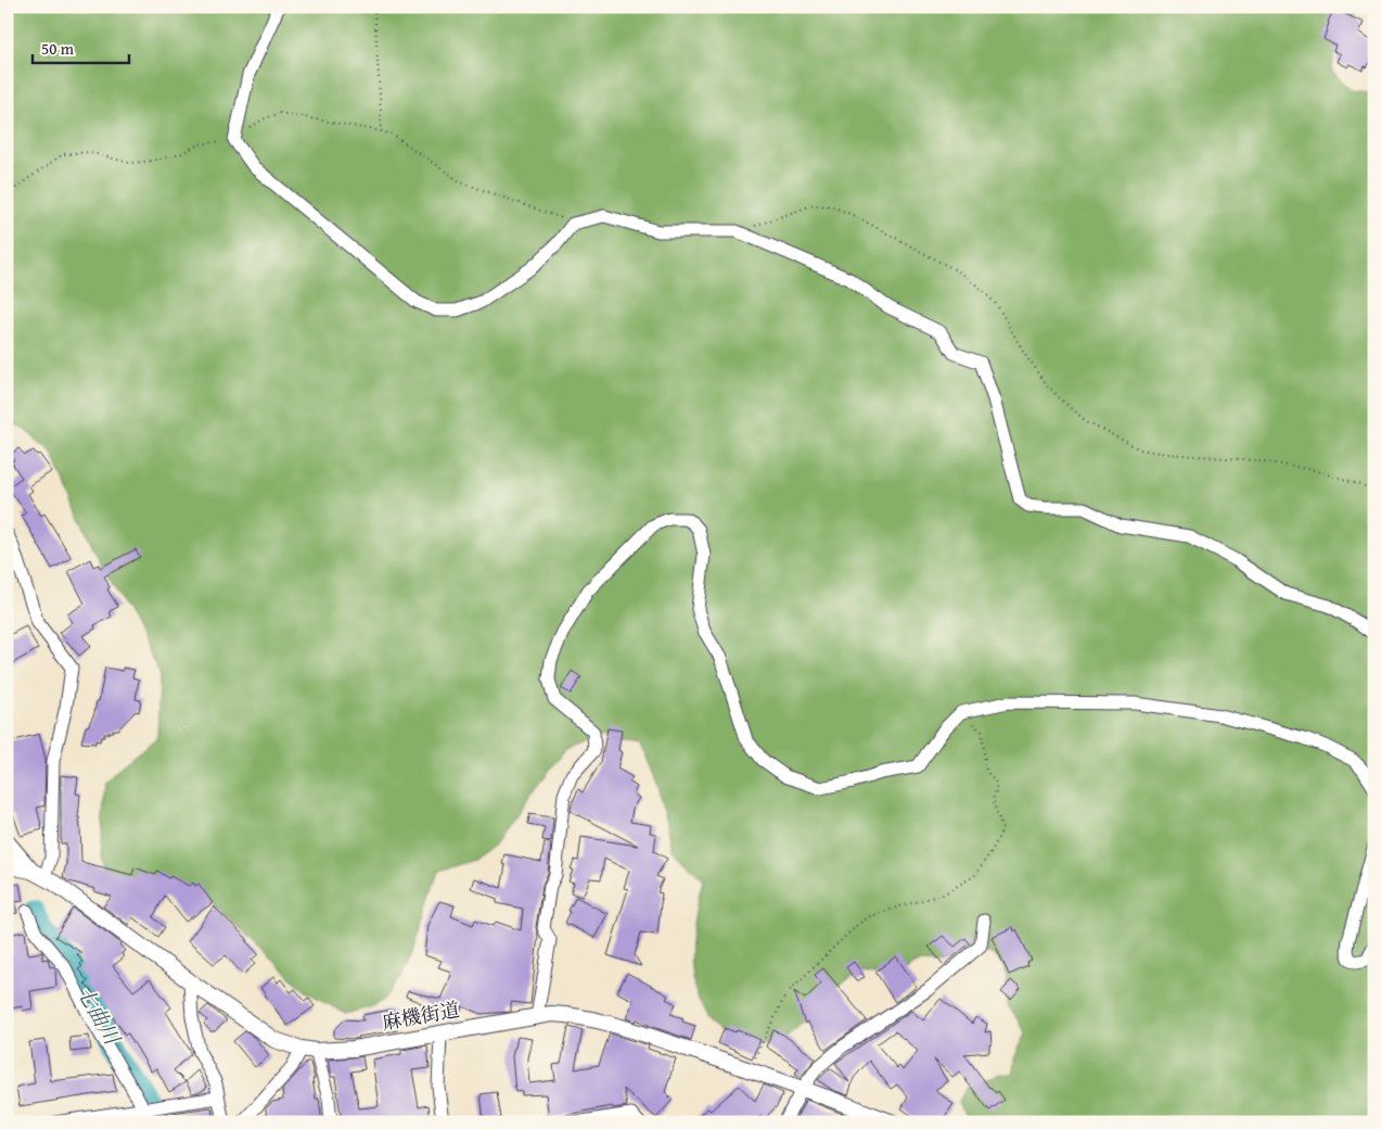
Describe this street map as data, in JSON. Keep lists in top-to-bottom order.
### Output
{
  "streets": {
    "street": ["麻機街道"]
  },
  "water": ["七曲川"],
  "scale_bar": "50 m"
}
